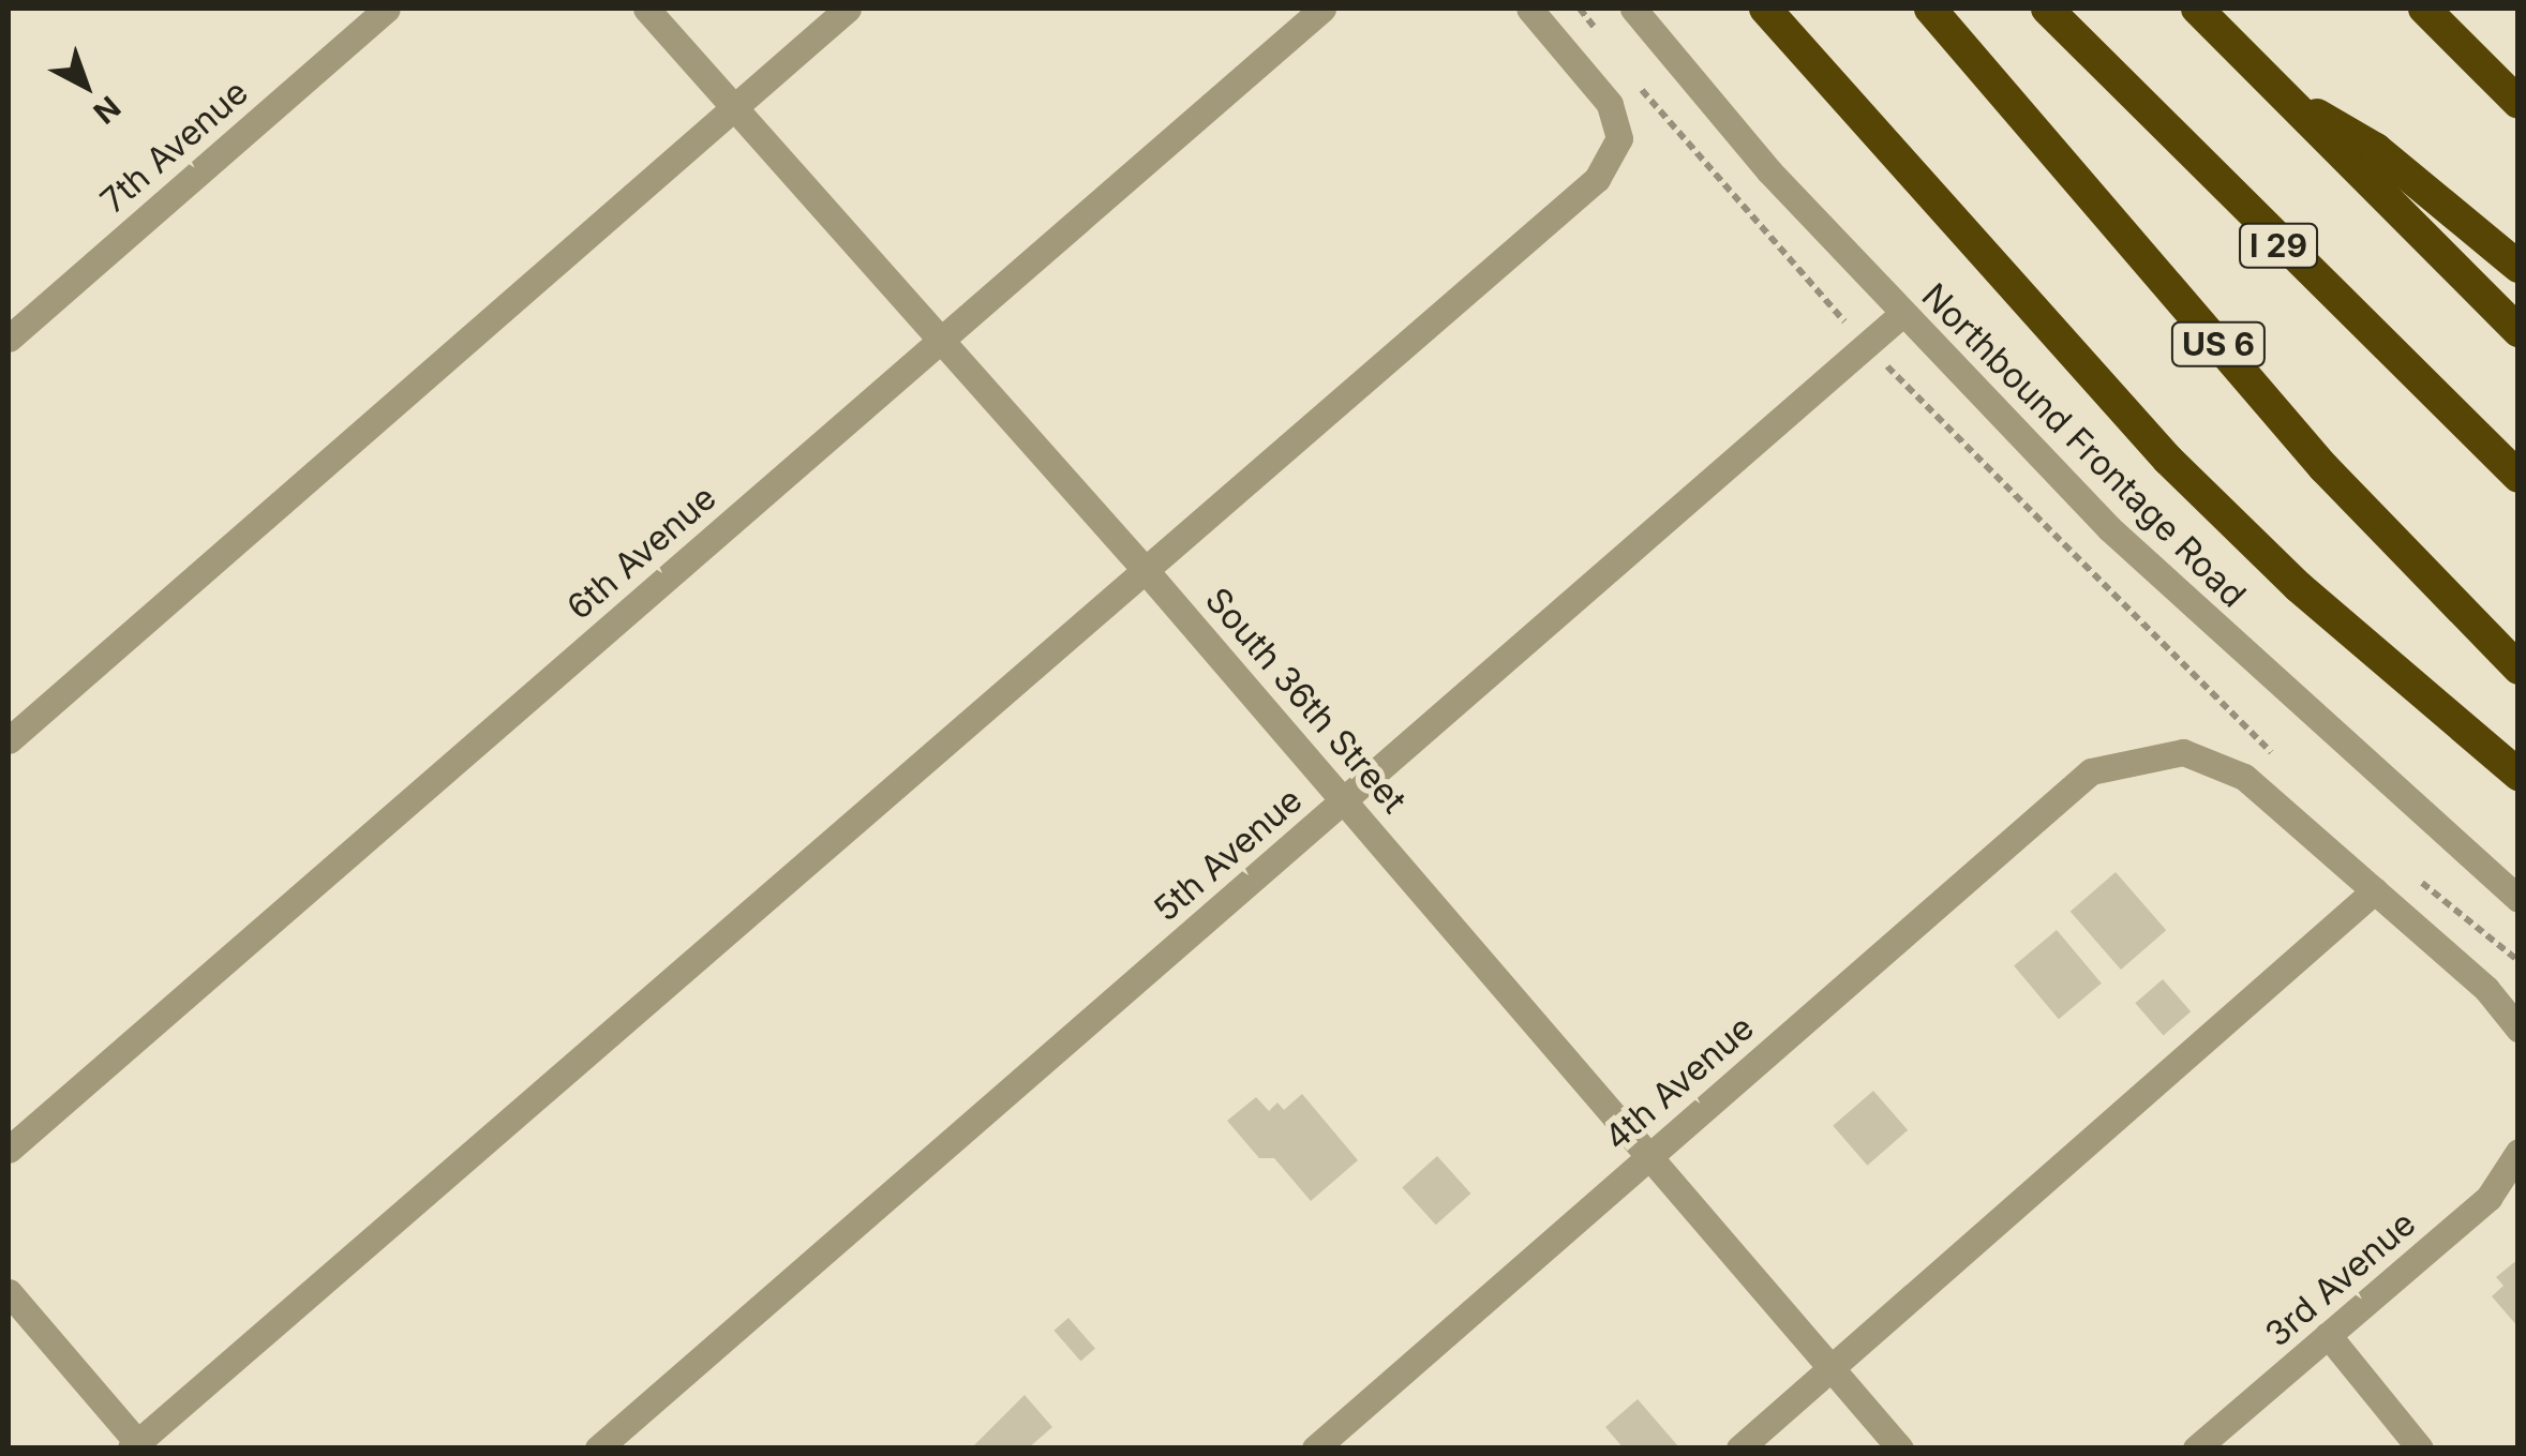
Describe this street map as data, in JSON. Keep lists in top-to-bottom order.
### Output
{
  "streets": {
    "highway": ["I 29", "US 6"],
    "street": [
      "7th Avenue",
      "Northbound Frontage Road",
      "6th Avenue",
      "South 36th Street",
      "5th Avenue",
      "4th Avenue",
      "3rd Avenue"
    ]
  },
  "crossings": [
    ["Northbound Frontage Road", "5th Avenue"],
    ["6th Avenue", "South 36th Street"],
    ["South 36th Street", "5th Avenue"],
    ["South 36th Street", "4th Avenue"]
  ],
  "north": "bottom right"
}
